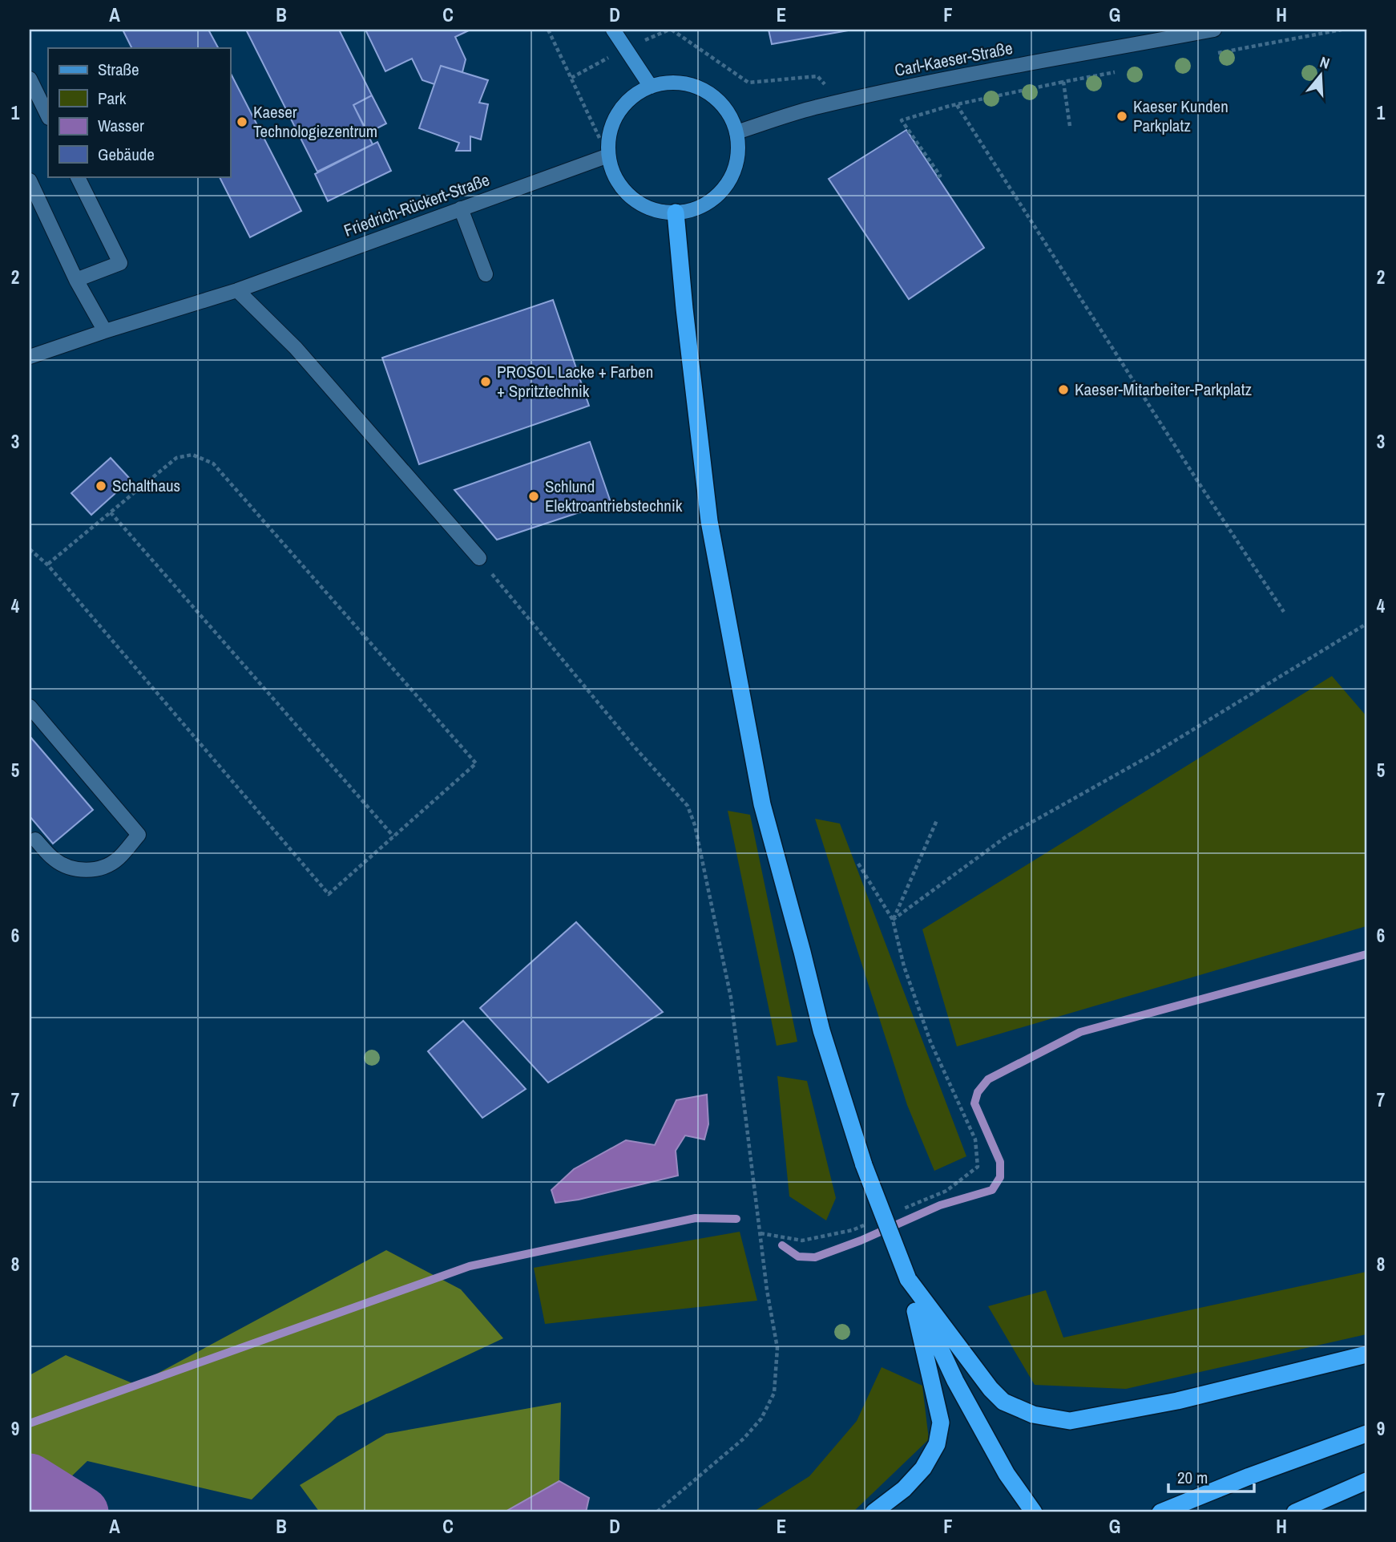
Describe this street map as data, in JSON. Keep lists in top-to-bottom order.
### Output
{
  "streets": {
    "street": ["Carl-Kaeser-Straße", "Friedrich-Rückert-Straße"]
  },
  "crossings": [
    ["Carl-Kaeser-Straße", "Friedrich-Rückert-Straße"]
  ],
  "places": [
    "Kaeser Kunden Parkplatz",
    "Kaeser Technologiezentrum",
    "PROSOL Lacke + Farben + Spritztechnik",
    "Kaeser-Mitarbeiter-Parkplatz",
    "Schalthaus",
    "Schlund Elektroantriebstechnik"
  ],
  "legend": [
    "Straße",
    "Park",
    "Wasser",
    "Gebäude"
  ],
  "scale_bar": "20 m",
  "north": "top",
  "grid": {
    "columns": [
      "A",
      "B",
      "C",
      "D",
      "E",
      "F",
      "G",
      "H"
    ],
    "rows": [
      "1",
      "2",
      "3",
      "4",
      "5",
      "6",
      "7",
      "8",
      "9"
    ]
  }
}
